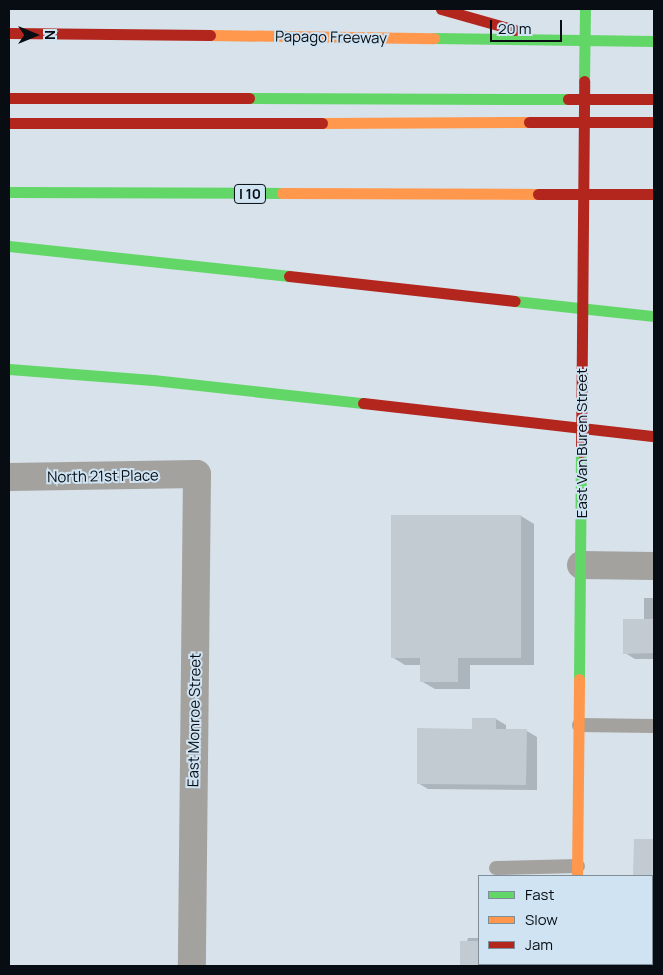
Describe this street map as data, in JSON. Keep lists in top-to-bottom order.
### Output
{
  "streets": {
    "main road": ["Papago Freeway", "I 10", "East Van Buren Street"],
    "street": ["North 21st Place", "East Monroe Street"]
  },
  "crossings": [
    ["North 21st Place", "East Monroe Street"]
  ],
  "legend": ["Fast", "Slow", "Jam"],
  "scale_bar": "20 m",
  "north": "right"
}
